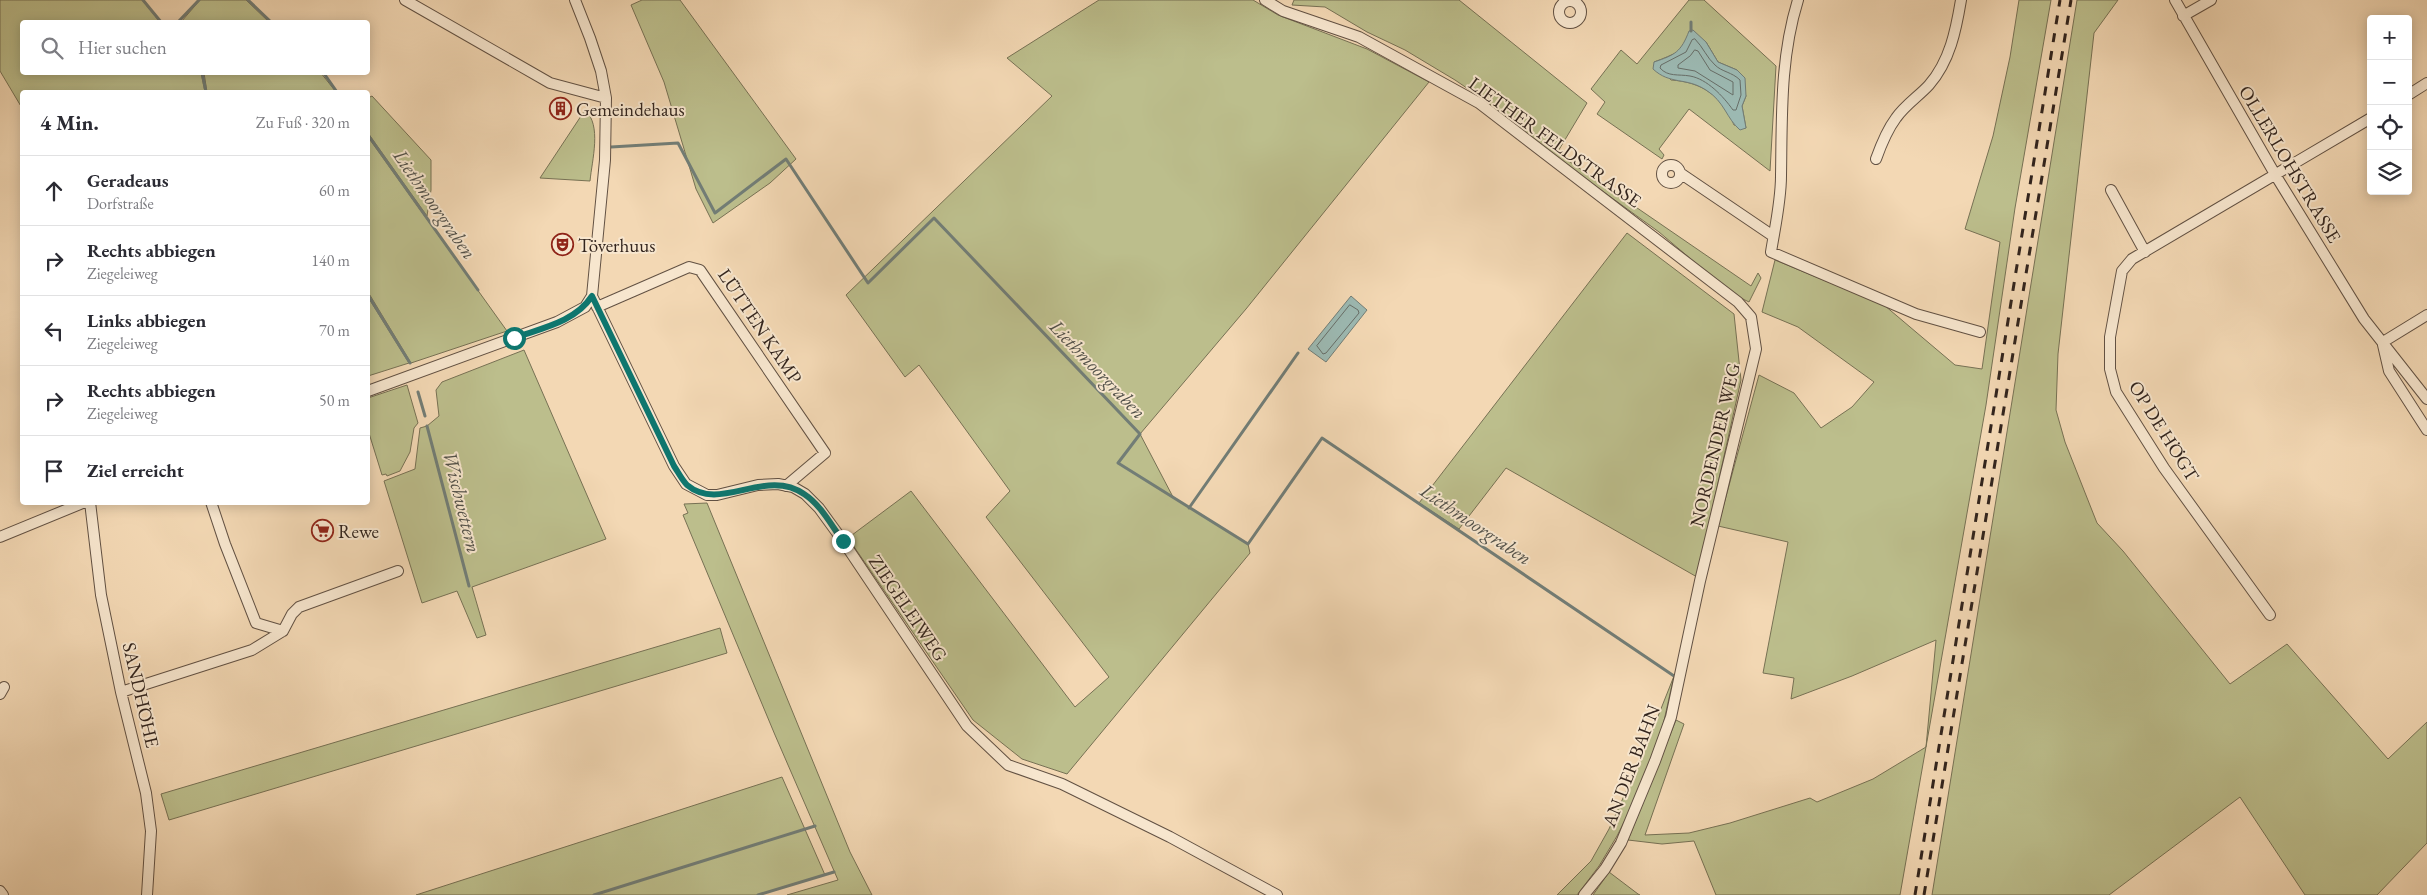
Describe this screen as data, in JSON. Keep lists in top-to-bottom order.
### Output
{
  "streets": {
    "street": [
      "LIETHER FELDSTRASSE",
      "OLLERLOHSTRASSE",
      "LÜTTEN KAMP",
      "OP DE HÖGT",
      "NORDENDER WEG",
      "ZIEGELEIWEG",
      "SANDHÖHE",
      "AN DER BAHN"
    ]
  },
  "crossings": [
    ["LIETHER FELDSTRASSE", "NORDENDER WEG"],
    ["OLLERLOHSTRASSE", "OP DE HÖGT"],
    ["LÜTTEN KAMP", "ZIEGELEIWEG"],
    ["NORDENDER WEG", "AN DER BAHN"]
  ],
  "water": ["Liethmoorgraben", "Wischwettern"],
  "places": {
    "building": ["Gemeindehaus"],
    "theatre": ["Töverhuus"],
    "supermarket": ["Rewe"]
  },
  "page": {
    "map_buttons": ["+", "−"],
    "search": "Hier suchen",
    "heading": ["4 Min.", "Zu Fuß · 320 m"],
    "list": [
      ["Geradeaus", "Dorfstraße", "60 m"],
      ["Rechts abbiegen", "Ziegeleiweg", "140 m"],
      ["Links abbiegen", "Ziegeleiweg", "70 m"],
      ["Rechts abbiegen", "Ziegeleiweg", "50 m"],
      "Ziel erreicht"
    ]
  }
}
